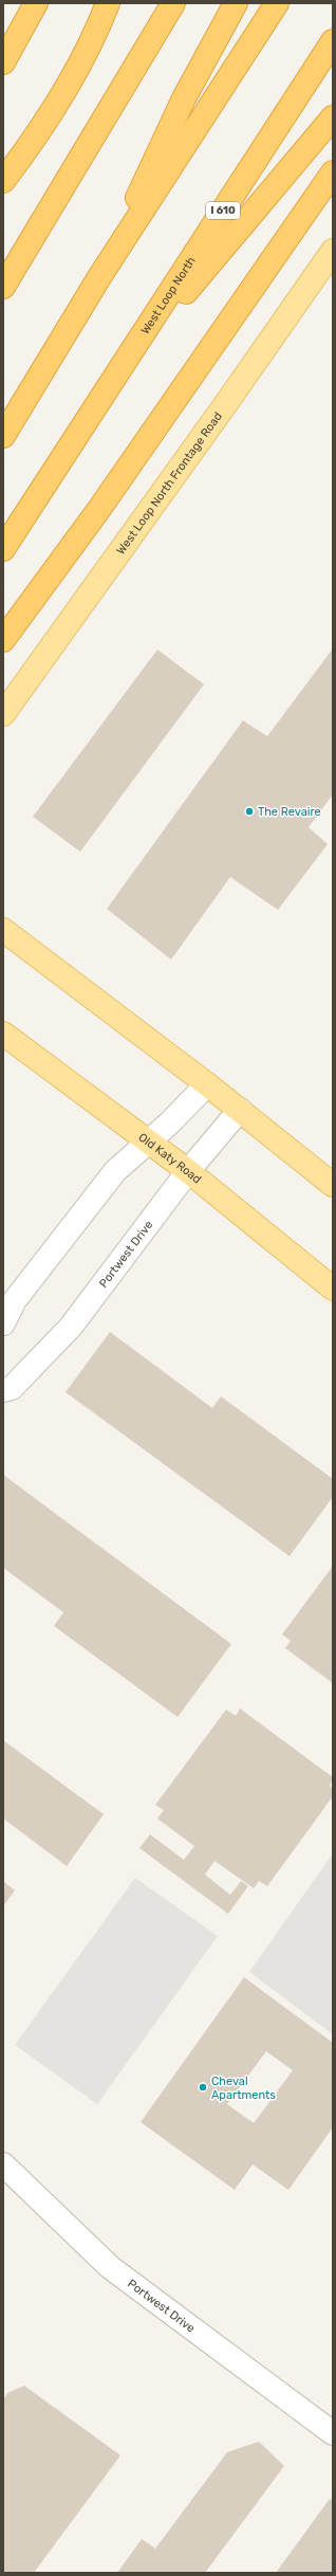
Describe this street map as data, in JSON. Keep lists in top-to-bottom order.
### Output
{
  "streets": {
    "highway": ["I 610", "West Loop North"],
    "main road": ["West Loop North Frontage Road", "Old Katy Road"],
    "street": ["Portwest Drive"]
  },
  "crossings": [
    ["Old Katy Road", "Portwest Drive"]
  ],
  "places": ["The Revaire", "Cheval Apartments"]
}
